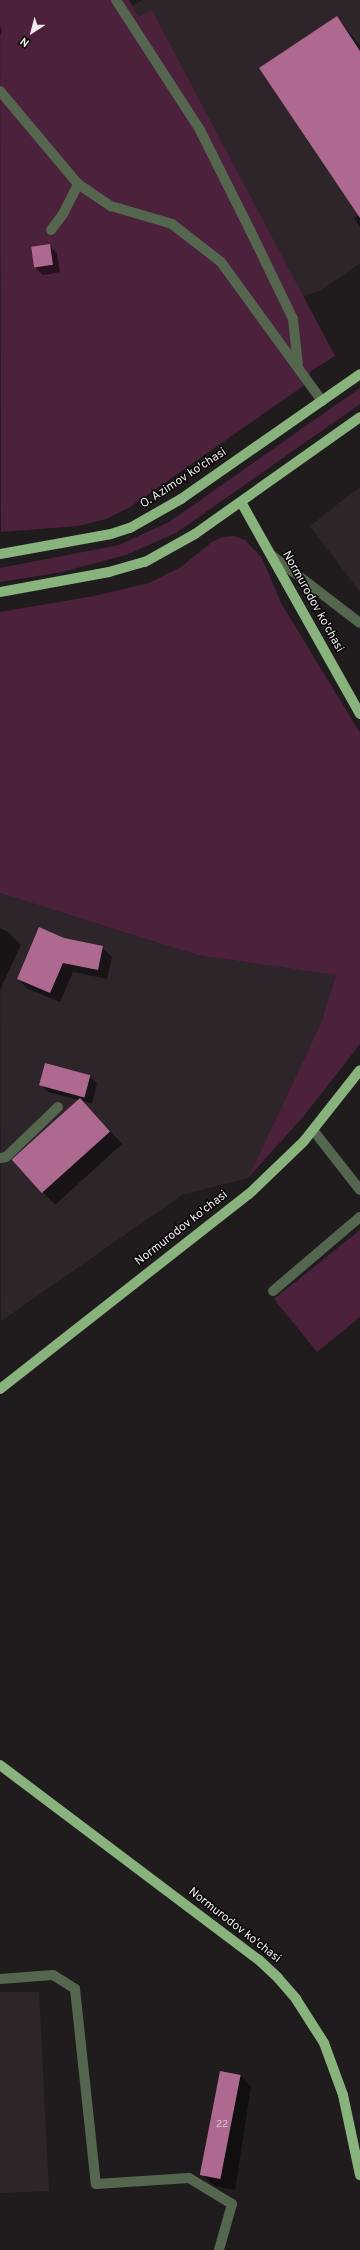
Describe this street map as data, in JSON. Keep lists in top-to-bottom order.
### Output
{
  "streets": {
    "main road": ["O. Azimov ko'chasi", "Normurodov ko'chasi"]
  },
  "house_numbers": ["22"],
  "north": "bottom left"
}
